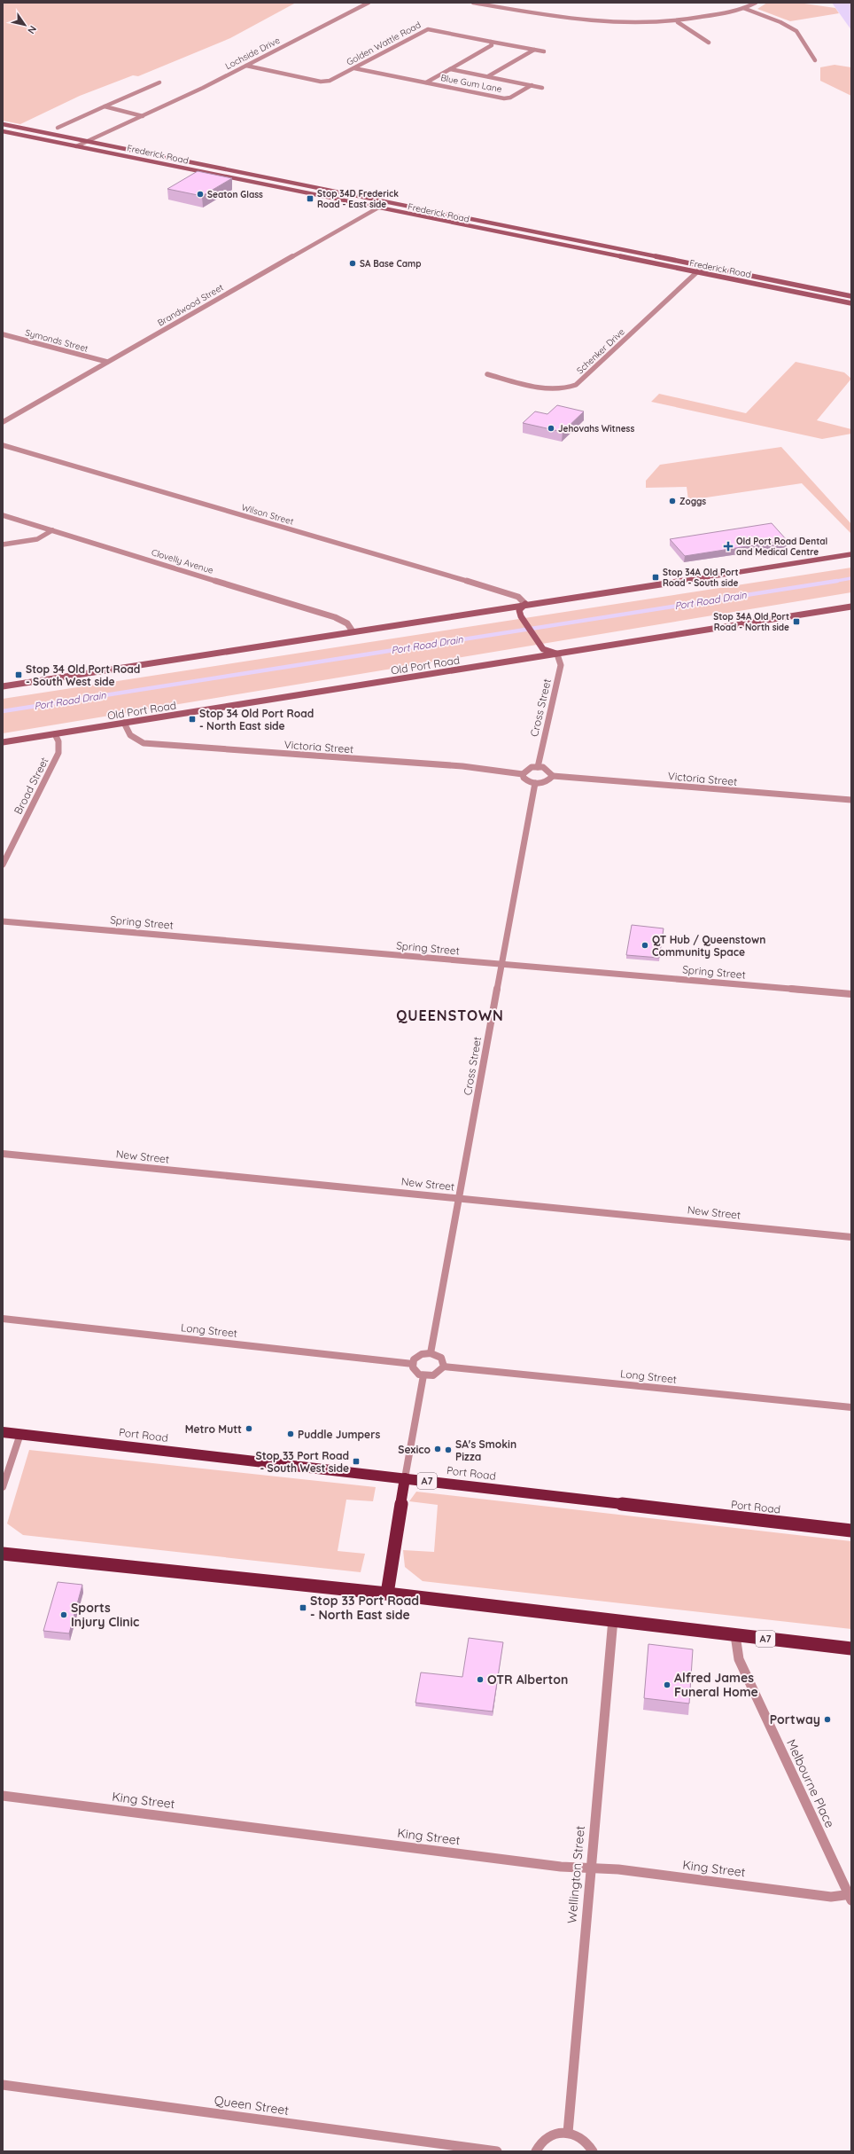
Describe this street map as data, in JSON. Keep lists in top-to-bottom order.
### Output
{
  "streets": {
    "highway": ["Port Road", "A7"],
    "main road": ["Frederick Road", "Old Port Road"],
    "street": [
      "Golden Wattle Road",
      "Lochside Drive",
      "Blue Gum Lane",
      "Brandwood Street",
      "Symonds Street",
      "Schenker Drive",
      "Wilson Street",
      "Clovelly Avenue",
      "Cross Street",
      "Victoria Street",
      "Broad Street",
      "Spring Street",
      "New Street",
      "Long Street",
      "Melbourne Place",
      "King Street",
      "Wellington Street",
      "Queen Street"
    ]
  },
  "crossings": [
    ["Golden Wattle Road", "Lochside Drive"],
    ["Golden Wattle Road", "Blue Gum Lane"],
    ["Lochside Drive", "Frederick Road"],
    ["Frederick Road", "Brandwood Street"],
    ["Frederick Road", "Schenker Drive"],
    ["Brandwood Street", "Symonds Street"],
    ["Old Port Road", "Cross Street"],
    ["Old Port Road", "Victoria Street"],
    ["Old Port Road", "Broad Street"],
    ["Cross Street", "Spring Street"],
    ["Cross Street", "New Street"],
    ["Cross Street", "Long Street"],
    ["A7", "Melbourne Place"],
    ["A7", "Wellington Street"],
    ["Melbourne Place", "King Street"],
    ["King Street", "Wellington Street"]
  ],
  "districts": ["QUEENSTOWN"],
  "water": ["Port Road Drain"],
  "places": {
    "other": [
      "Seaton Glass",
      "SA Base Camp",
      "Jehovahs Witness",
      "Zoggs",
      "QT Hub / Queenstown Community Space",
      "Metro Mutt",
      "Puddle Jumpers",
      "Sexico",
      "SA's Smokin Pizza",
      "Sports Injury Clinic",
      "OTR Alberton",
      "Alfred James Funeral Home",
      "Portway"
    ],
    "transit": [
      "Stop 34D Frederick Road - East side",
      "Stop 34A Old Port Road - South side",
      "Stop 34A Old Port Road - North side",
      "Stop 34 Old Port Road - South West side",
      "Stop 34 Old Port Road - North East side",
      "Stop 33 Port Road - South West side",
      "Stop 33 Port Road - North East side"
    ],
    "health": ["Old Port Road Dental and Medical Centre"]
  },
  "north": "bottom right"
}
